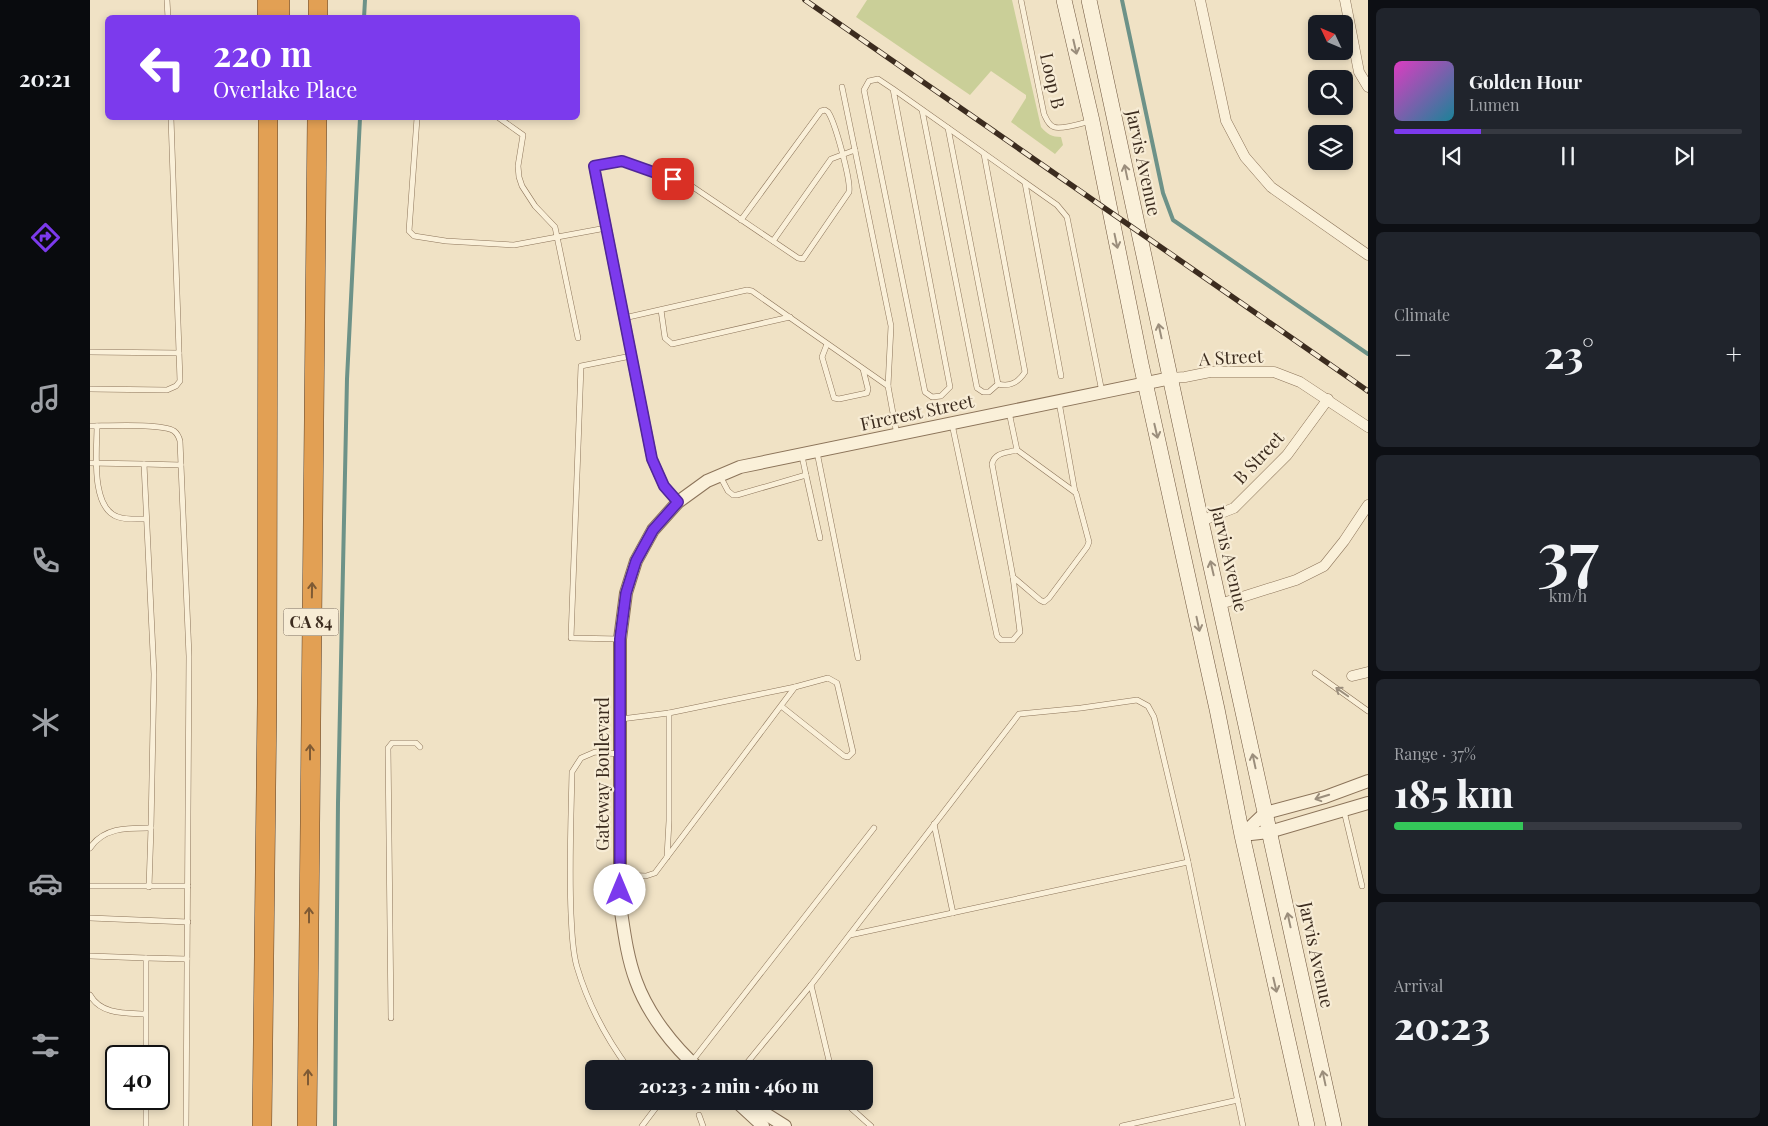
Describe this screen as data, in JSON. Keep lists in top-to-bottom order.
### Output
{
  "streets": {
    "highway": ["CA 84"],
    "main road": ["Jarvis Avenue"],
    "street": [
      "A Street",
      "Fircrest Street",
      "B Street",
      "Gateway Boulevard"
    ],
    "lane": ["Loop B"]
  },
  "crossings": [
    ["Jarvis Avenue", "A Street"],
    ["Jarvis Avenue", "Fircrest Street"],
    ["Jarvis Avenue", "B Street"],
    ["A Street", "Fircrest Street"],
    ["A Street", "B Street"],
    ["Fircrest Street", "Gateway Boulevard"]
  ],
  "north": "top left",
  "page": {
    "tabs": "20:21",
    "turn": ["220 m", "Overlake Place"],
    "song": ["Golden Hour", "Lumen"],
    "tile": [
      "Climate",
      ["37", "km/h"],
      ["Range · 37%", "185 km"],
      ["Arrival", "20:23"]
    ],
    "heat": ["−", "23°", "+"],
    "limit": "40",
    "trip": "20:23 · 2 min · 460 m"
  }
}
